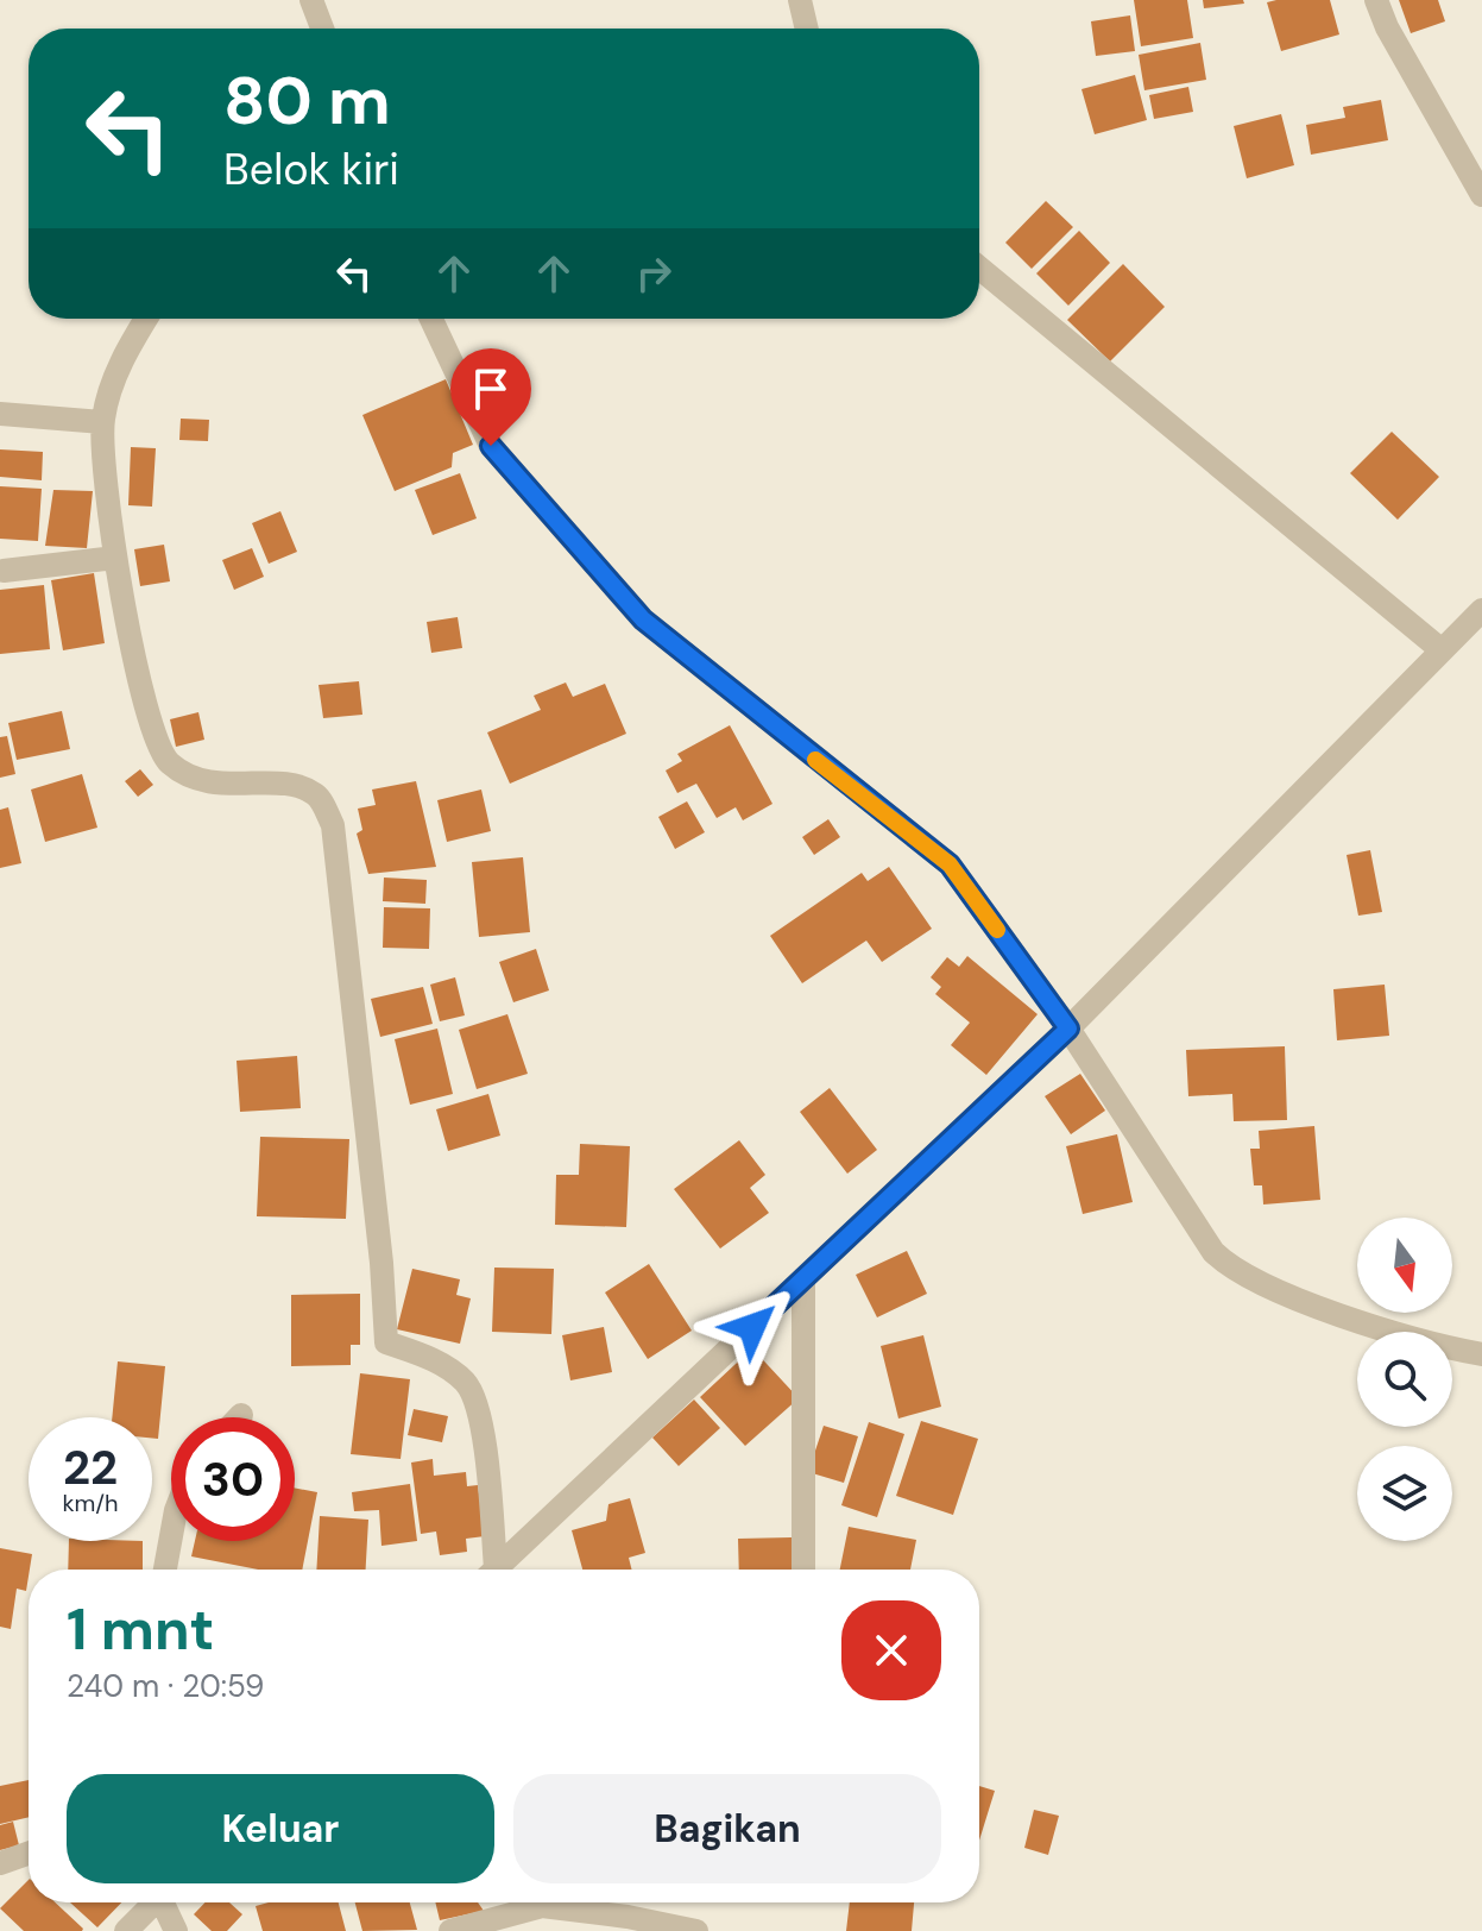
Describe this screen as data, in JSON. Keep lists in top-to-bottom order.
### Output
{
  "north": "bottom",
  "page": {
    "turn": ["80 m", "Belok kiri"],
    "speed": "22 km/h",
    "limit": "30",
    "heading": ["1 mnt", "240 m · 20:59"],
    "buttons": ["Keluar", "Bagikan"]
  }
}
